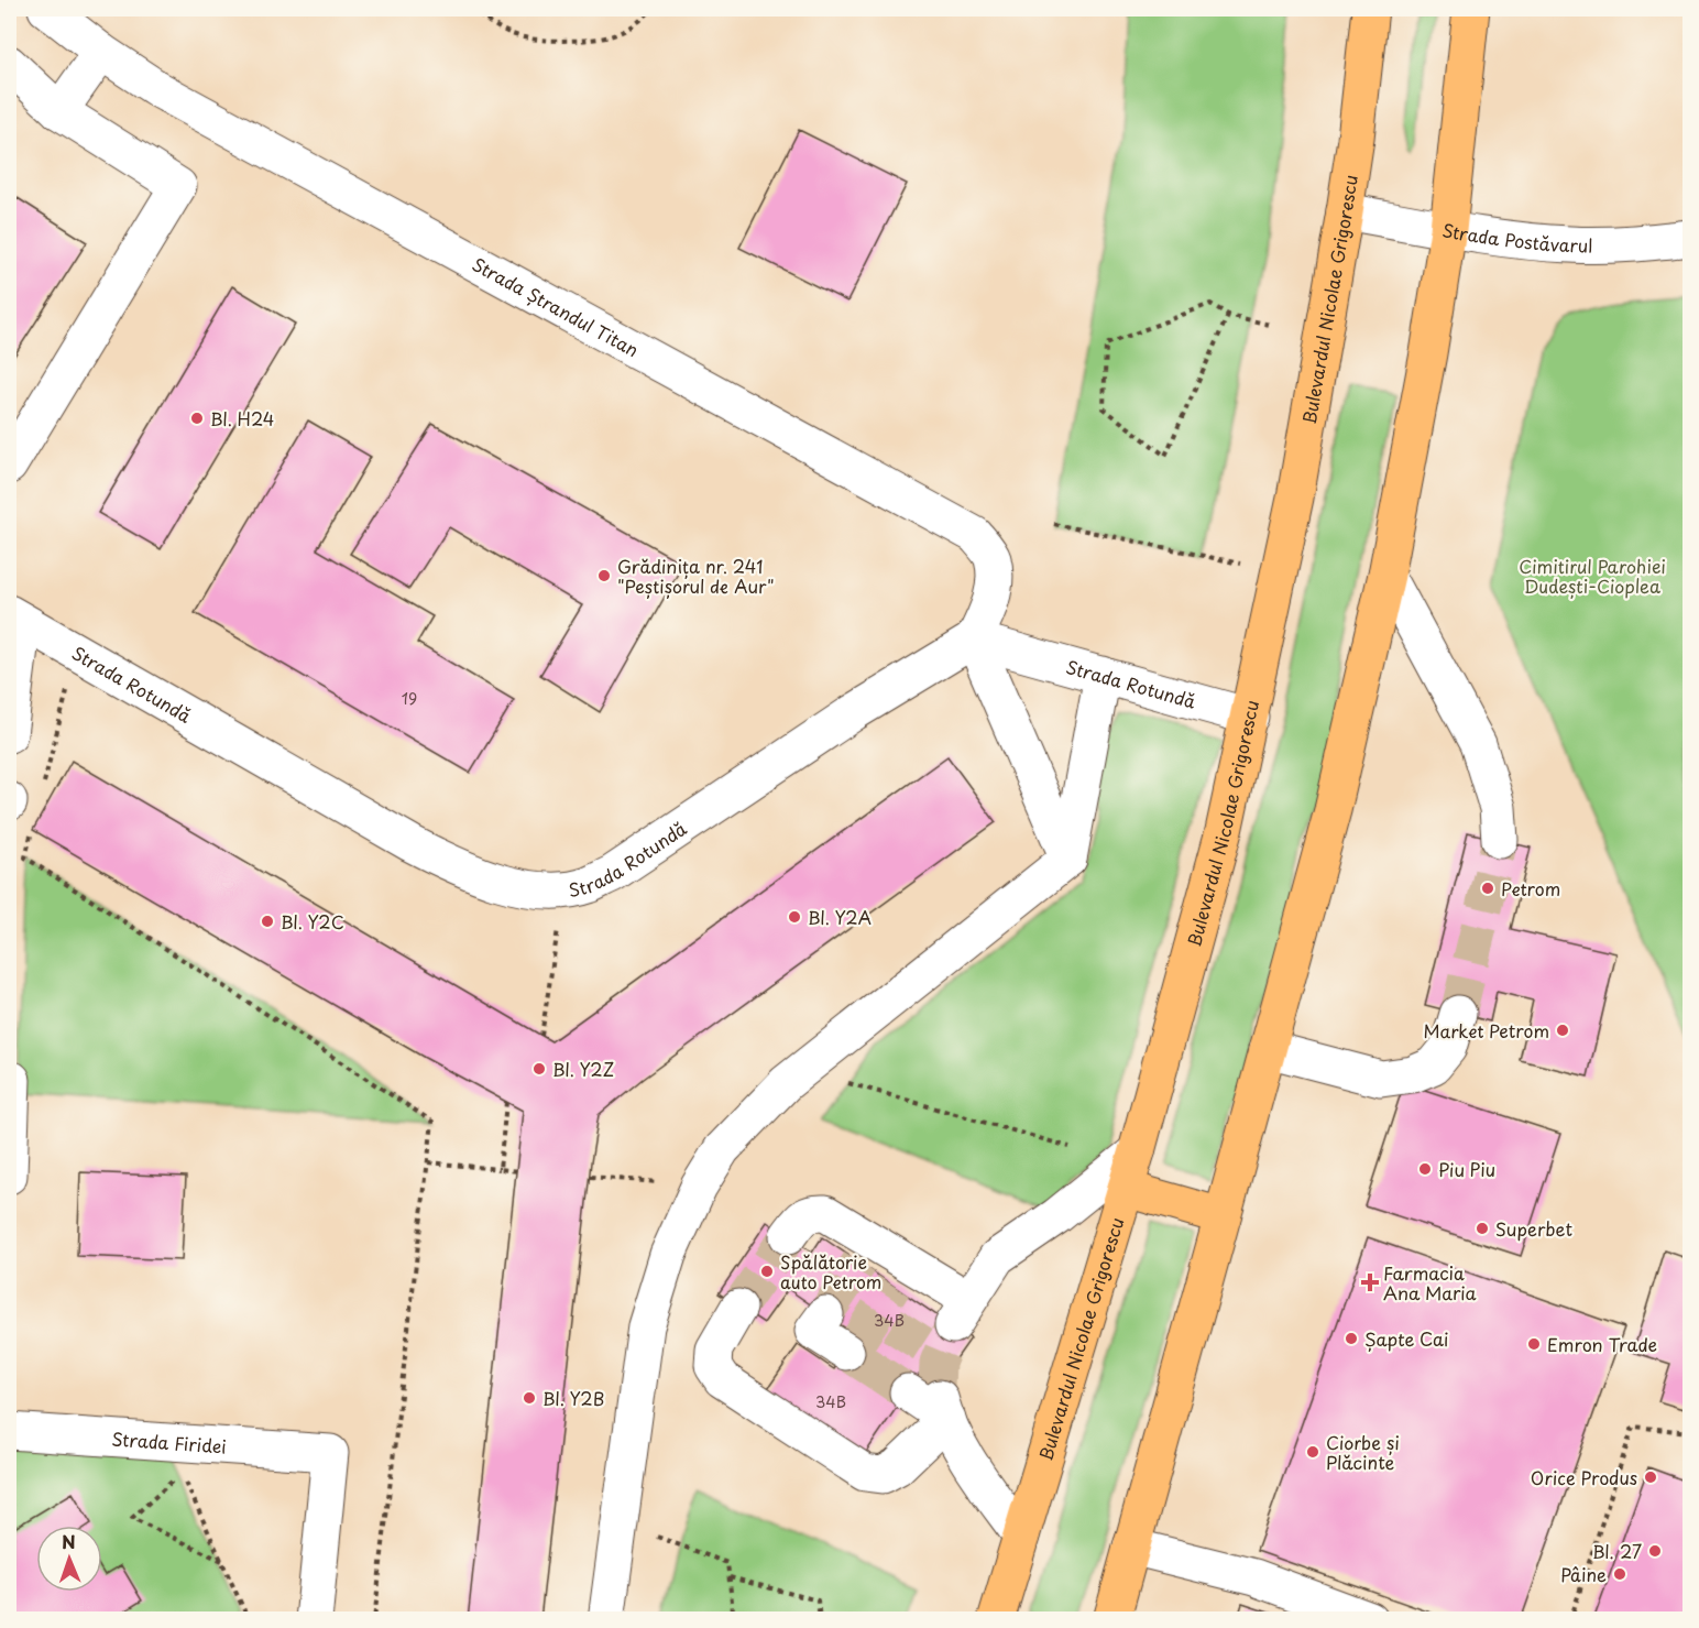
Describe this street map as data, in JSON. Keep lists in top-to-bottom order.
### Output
{
  "streets": {
    "main road": ["Bulevardul Nicolae Grigorescu"],
    "street": [
      "Strada Postăvarul",
      "Strada Ștrandul Titan",
      "Strada Rotundă",
      "Strada Firidei"
    ]
  },
  "crossings": [
    ["Strada Postăvarul", "Bulevardul Nicolae Grigorescu"],
    ["Bulevardul Nicolae Grigorescu", "Strada Rotundă"],
    ["Strada Ștrandul Titan", "Strada Rotundă"]
  ],
  "parks": ["Cimitirul Parohiei Dudești-Cioplea"],
  "places": {
    "other": [
      "Bl. H24",
      "Grădinița nr. 241 \"Peștișorul de Aur\"",
      "Petrom",
      "Bl. Y2A",
      "Bl. Y2C",
      "Market Petrom",
      "Bl. Y2Z",
      "Piu Piu",
      "Superbet",
      "Spălătorie auto Petrom",
      "Șapte Cai",
      "Emron Trade",
      "Bl. Y2B",
      "Ciorbe și Plăcinte",
      "Orice Produs",
      "Bl. 27",
      "Pâine"
    ],
    "health": ["Farmacia Ana Maria"]
  },
  "house_numbers": ["19", "34B", "34B"],
  "north": "top"
}
